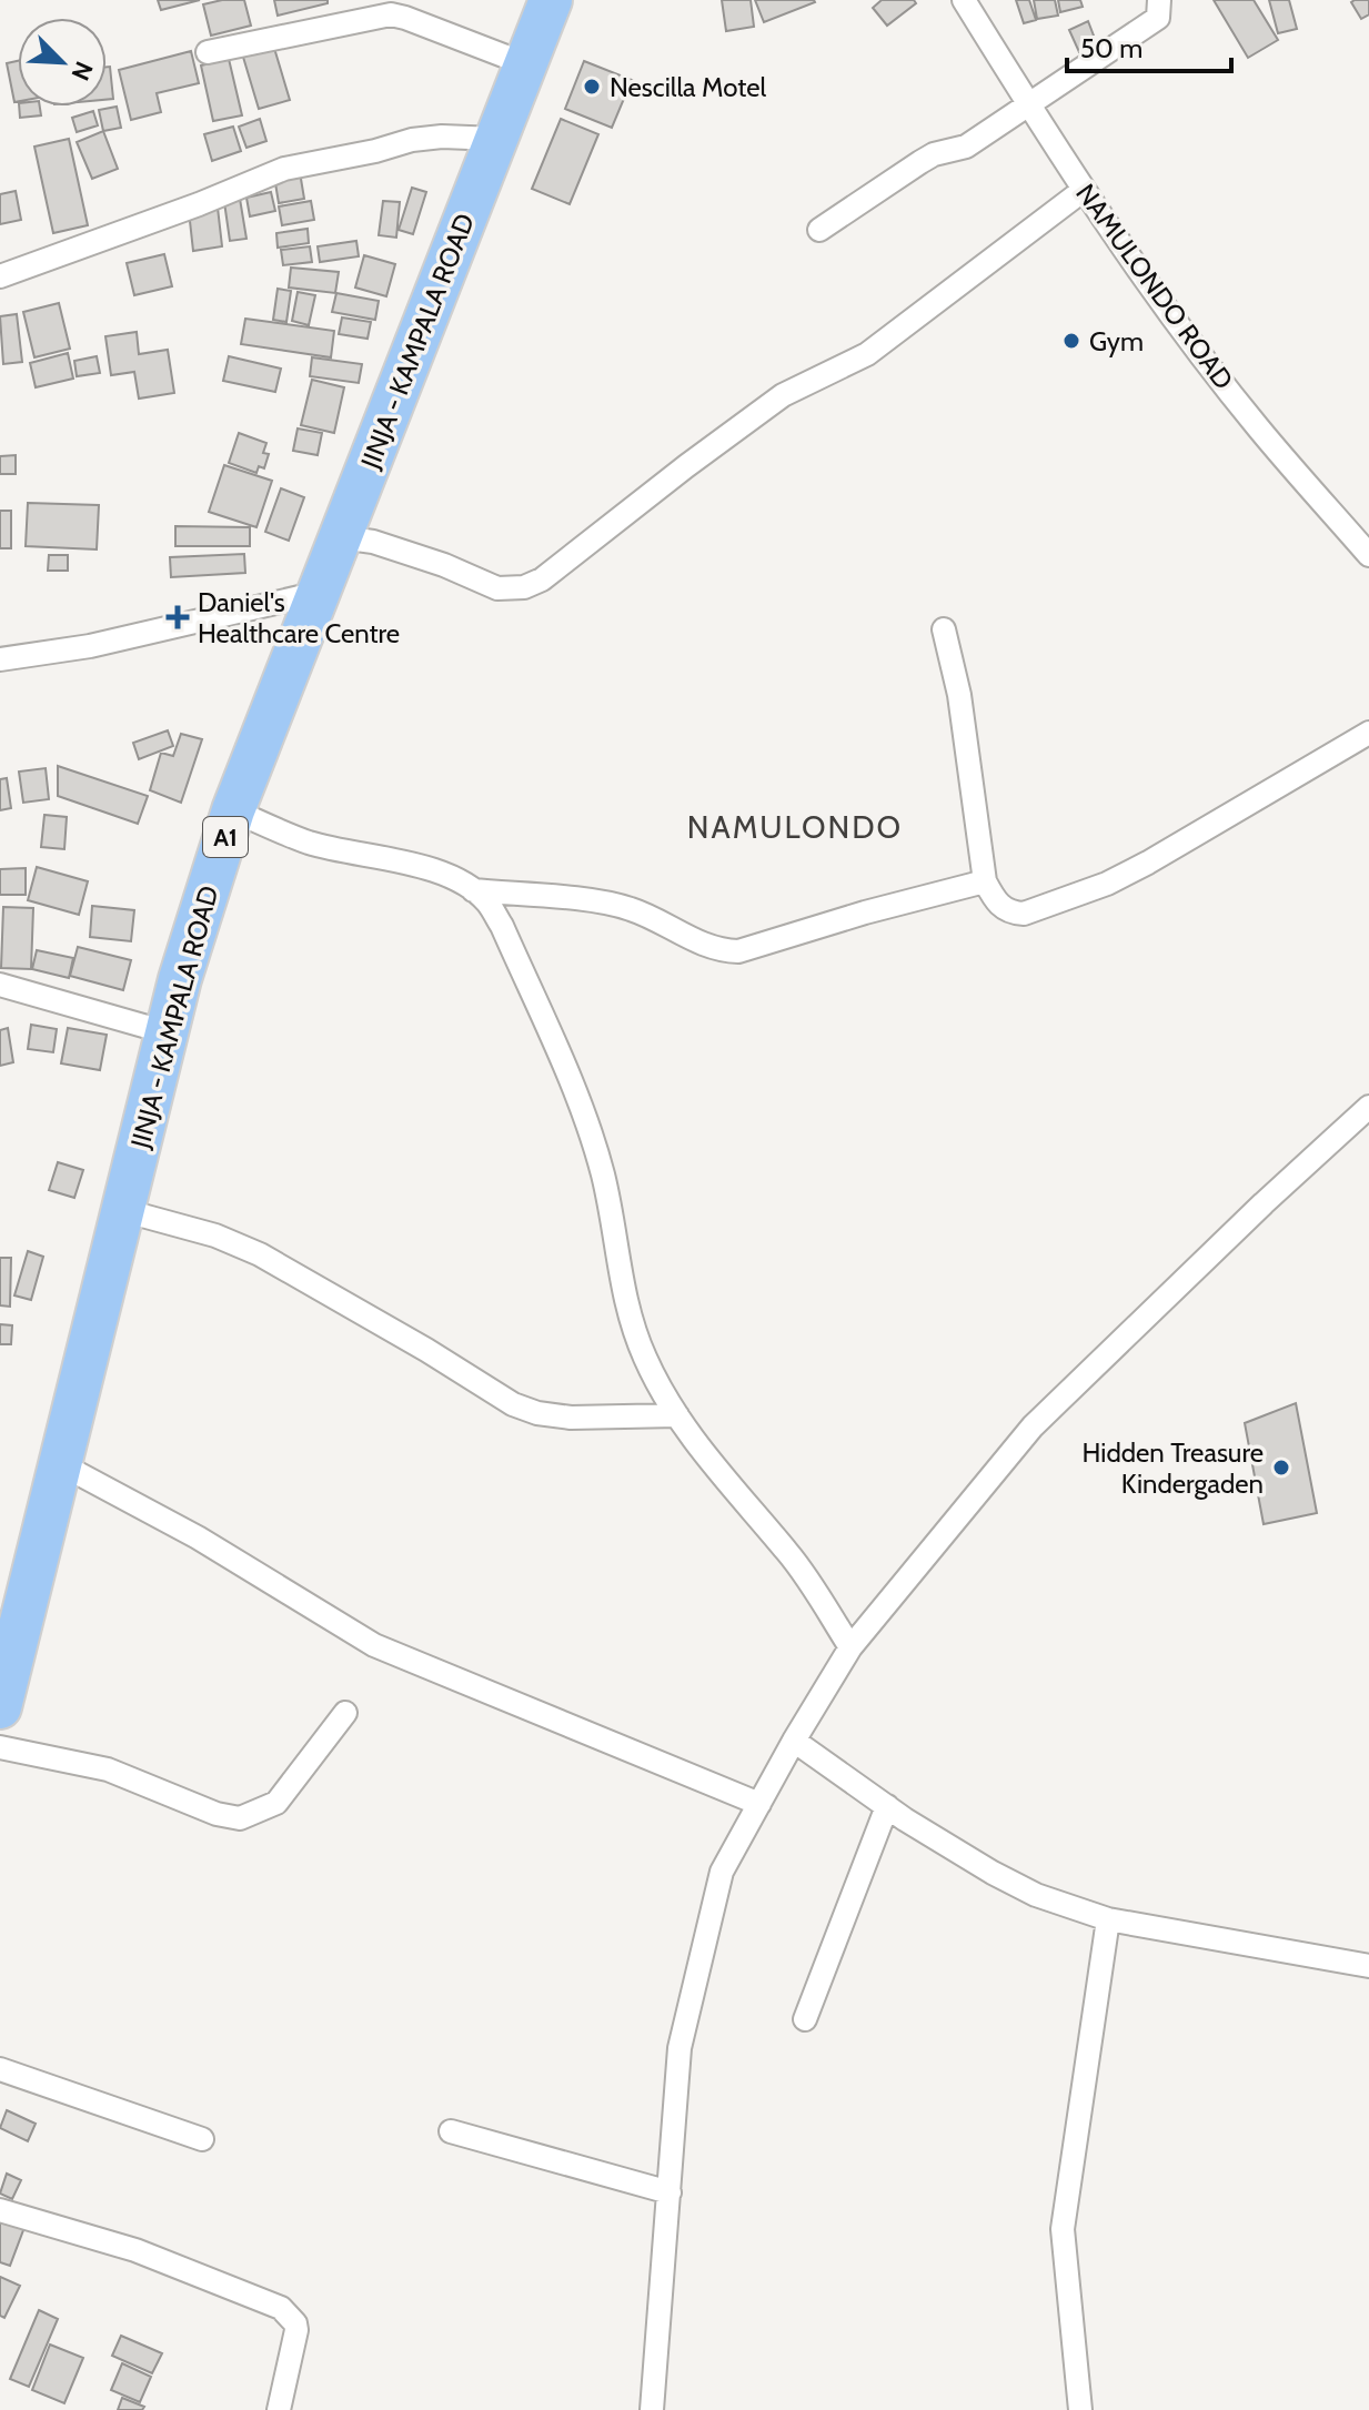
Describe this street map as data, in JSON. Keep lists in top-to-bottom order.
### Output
{
  "streets": {
    "highway": ["JINJA - KAMPALA ROAD", "A1"],
    "street": ["NAMULONDO ROAD"]
  },
  "districts": ["NAMULONDO"],
  "places": {
    "other": ["Nescilla Motel", "Gym", "Hidden Treasure Kindergaden"],
    "health": ["Daniel's Healthcare Centre"]
  },
  "scale_bar": "50 m",
  "north": "bottom right"
}
